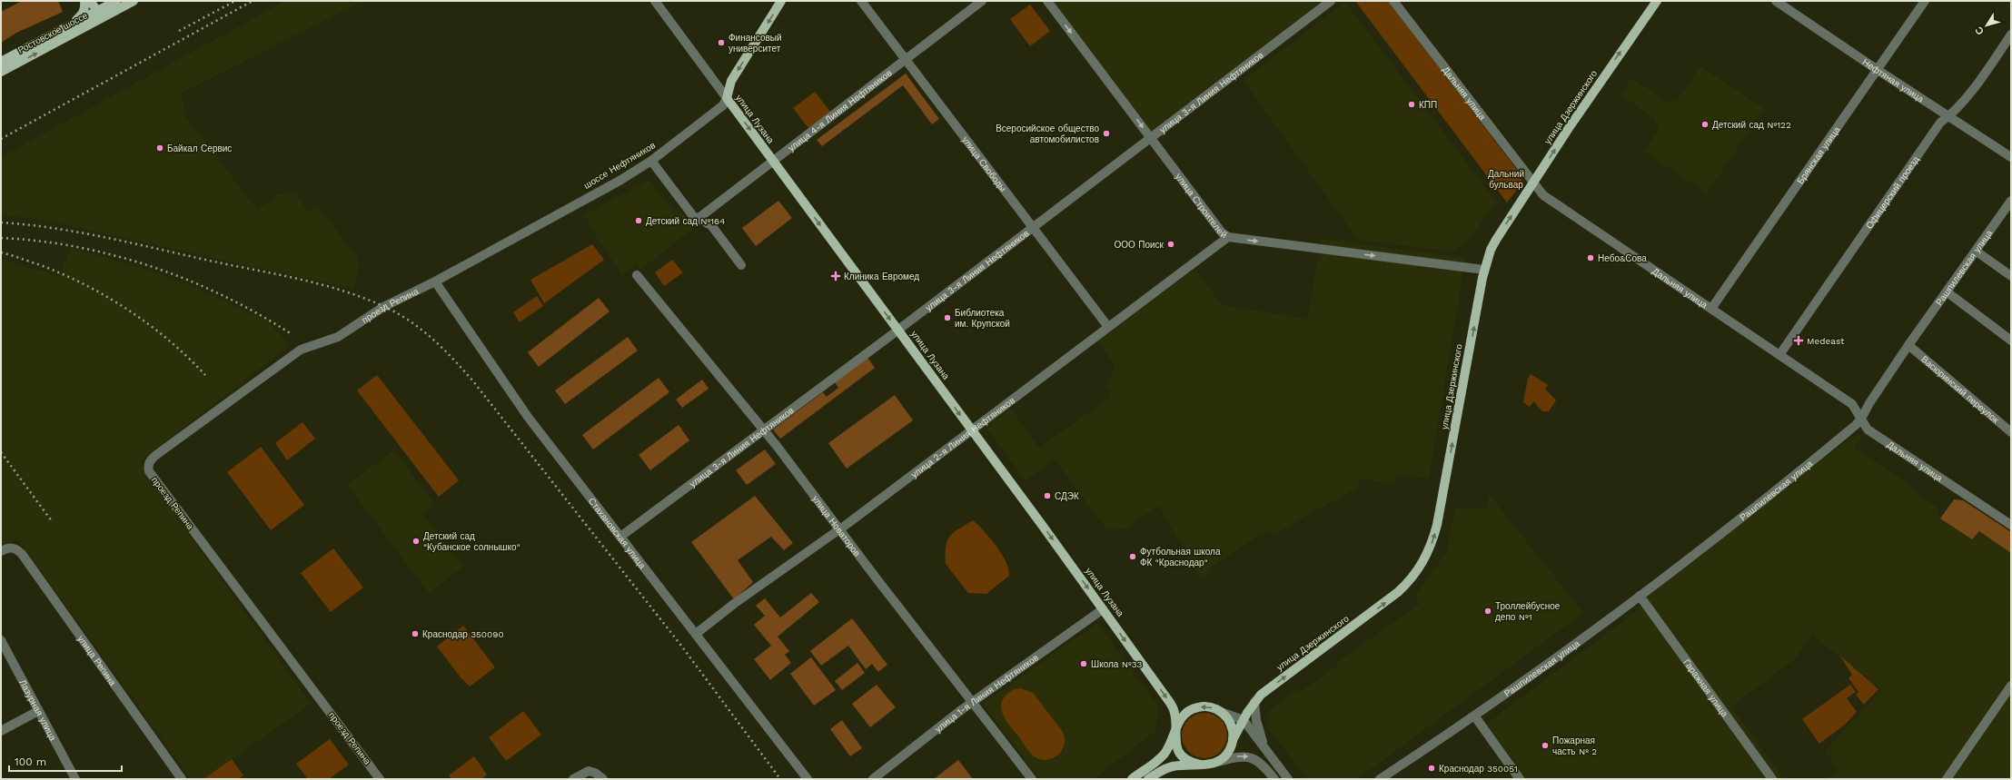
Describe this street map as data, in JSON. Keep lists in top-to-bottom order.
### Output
{
  "streets": {
    "main road": [
      "Ростовское шоссе",
      "улица Дзержинского",
      "улица Лузана",
      "шоссе Нефтяников"
    ],
    "street": [
      "Нефтяная улица",
      "улица 3-я Линия Нефтяников",
      "Дальняя улица",
      "улица 4-я Линия Нефтяников",
      "Брянская улица",
      "улица Свободы",
      "Офицерский проезд",
      "улица Строителей",
      "Рашпилевская улица",
      "проезд Репина",
      "Васюринский переулок",
      "улица 2-я Линия Нефтяников",
      "улица Новаторов",
      "Стахановская улица",
      "улица Репина",
      "Гаражная улица",
      "улица 1-я Линия Нефтяников",
      "Лазурная улица"
    ]
  },
  "crossings": [
    ["Нефтяная улица", "Брянская улица"],
    ["Нефтяная улица", "Офицерский проезд"],
    ["улица 3-я Линия Нефтяников", "улица Лузана"],
    ["улица 3-я Линия Нефтяников", "улица Свободы"],
    ["улица 3-я Линия Нефтяников", "улица Строителей"],
    ["улица 3-я Линия Нефтяников", "улица Новаторов"],
    ["улица 3-я Линия Нефтяников", "Стахановская улица"],
    ["Дальняя улица", "улица Дзержинского"],
    ["Дальняя улица", "Брянская улица"],
    ["Дальняя улица", "Офицерский проезд"],
    ["Дальняя улица", "Рашпилевская улица"],
    ["улица Дзержинского", "улица Лузана"],
    ["улица Дзержинского", "улица Строителей"],
    ["улица 4-я Линия Нефтяников", "улица Лузана"],
    ["улица 4-я Линия Нефтяников", "улица Свободы"],
    ["улица Лузана", "шоссе Нефтяников"],
    ["улица Лузана", "улица 2-я Линия Нефтяников"],
    ["улица Лузана", "улица 1-я Линия Нефтяников"],
    ["улица Свободы", "улица 2-я Линия Нефтяников"],
    ["шоссе Нефтяников", "проезд Репина"],
    ["шоссе Нефтяников", "Стахановская улица"],
    ["улица Строителей", "улица 2-я Линия Нефтяников"],
    ["Рашпилевская улица", "Васюринский переулок"],
    ["Рашпилевская улица", "Гаражная улица"],
    ["проезд Репина", "Стахановская улица"],
    ["улица 2-я Линия Нефтяников", "улица Новаторов"],
    ["улица 2-я Линия Нефтяников", "Стахановская улица"],
    ["улица Новаторов", "улица 1-я Линия Нефтяников"]
  ],
  "one_way": ["улица Дзержинского", "улица Лузана", "улица Строителей"],
  "parks": ["Дальний бульвар"],
  "places": {
    "other": [
      "Финансовый университет",
      "КПП",
      "Детский сад №122",
      "Всеросийское общество автомобилистов",
      "Байкал Сервис",
      "Детский сад №164",
      "ООО Поиск",
      "Небо&Сова",
      "Библиотека им. Крупской",
      "СДЭК",
      "Детский сад \"Кубанское солнышко\"",
      "Футбольная школа ФК \"Краснодар\"",
      "Троллейбусное депо №1",
      "Краснодар 350090",
      "Школа №33",
      "Пожарная часть № 2",
      "Краснодар 350051"
    ],
    "health": ["Клиника Евромед", "Medeast"]
  },
  "scale_bar": "100 m",
  "north": "bottom left"
}
